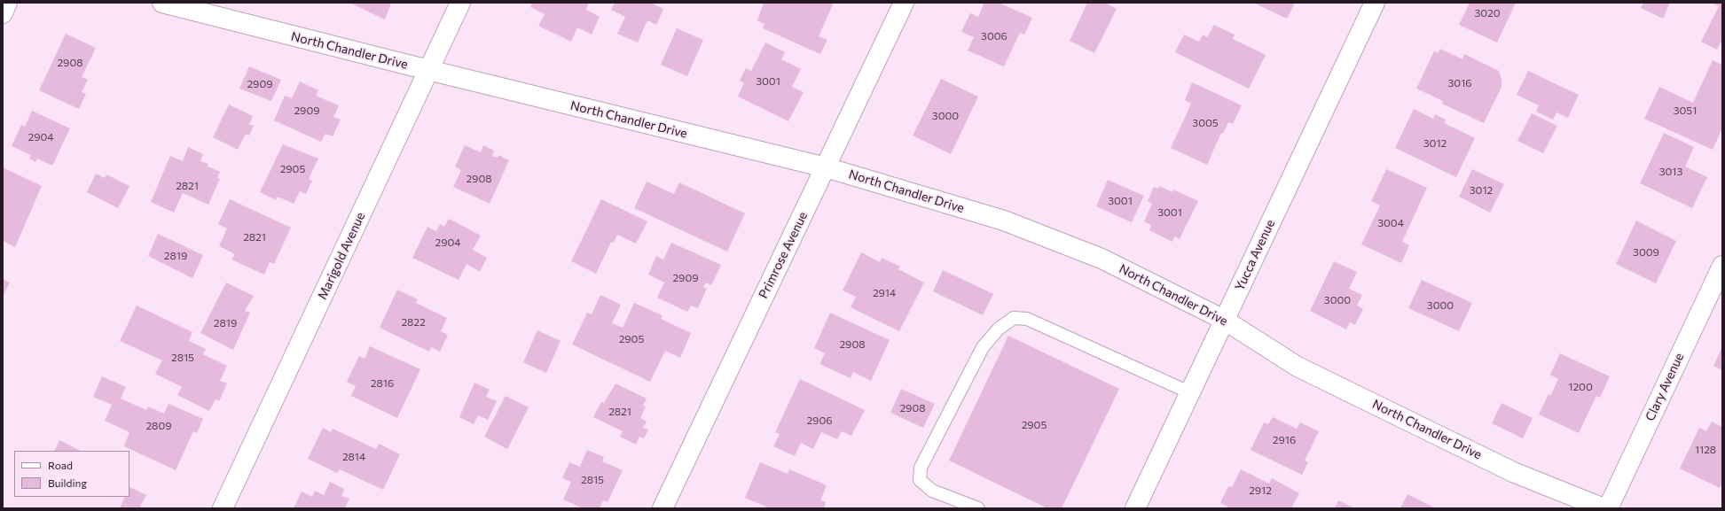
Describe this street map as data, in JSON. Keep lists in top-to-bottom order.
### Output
{
  "streets": {
    "street": [
      "North Chandler Drive",
      "Primrose Avenue",
      "Yucca Avenue",
      "Marigold Avenue",
      "Clary Avenue"
    ]
  },
  "crossings": [
    ["North Chandler Drive", "Primrose Avenue"],
    ["North Chandler Drive", "Yucca Avenue"],
    ["North Chandler Drive", "Marigold Avenue"]
  ],
  "house_numbers": [
    "3020",
    "3006",
    "2908",
    "3001",
    "3016",
    "2909",
    "2909",
    "3051",
    "3000",
    "3005",
    "2904",
    "3012",
    "2905",
    "3013",
    "2908",
    "2821",
    "3012",
    "3001",
    "3001",
    "3004",
    "2821",
    "2904",
    "3009",
    "2819",
    "2909",
    "2914",
    "3000",
    "3000",
    "2822",
    "2819",
    "2905",
    "2908",
    "2815",
    "2816",
    "1200",
    "2908",
    "2821",
    "2906",
    "2905",
    "2809",
    "2916",
    "1128",
    "2814",
    "2815",
    "2912"
  ],
  "legend": ["Road", "Building"]
}
